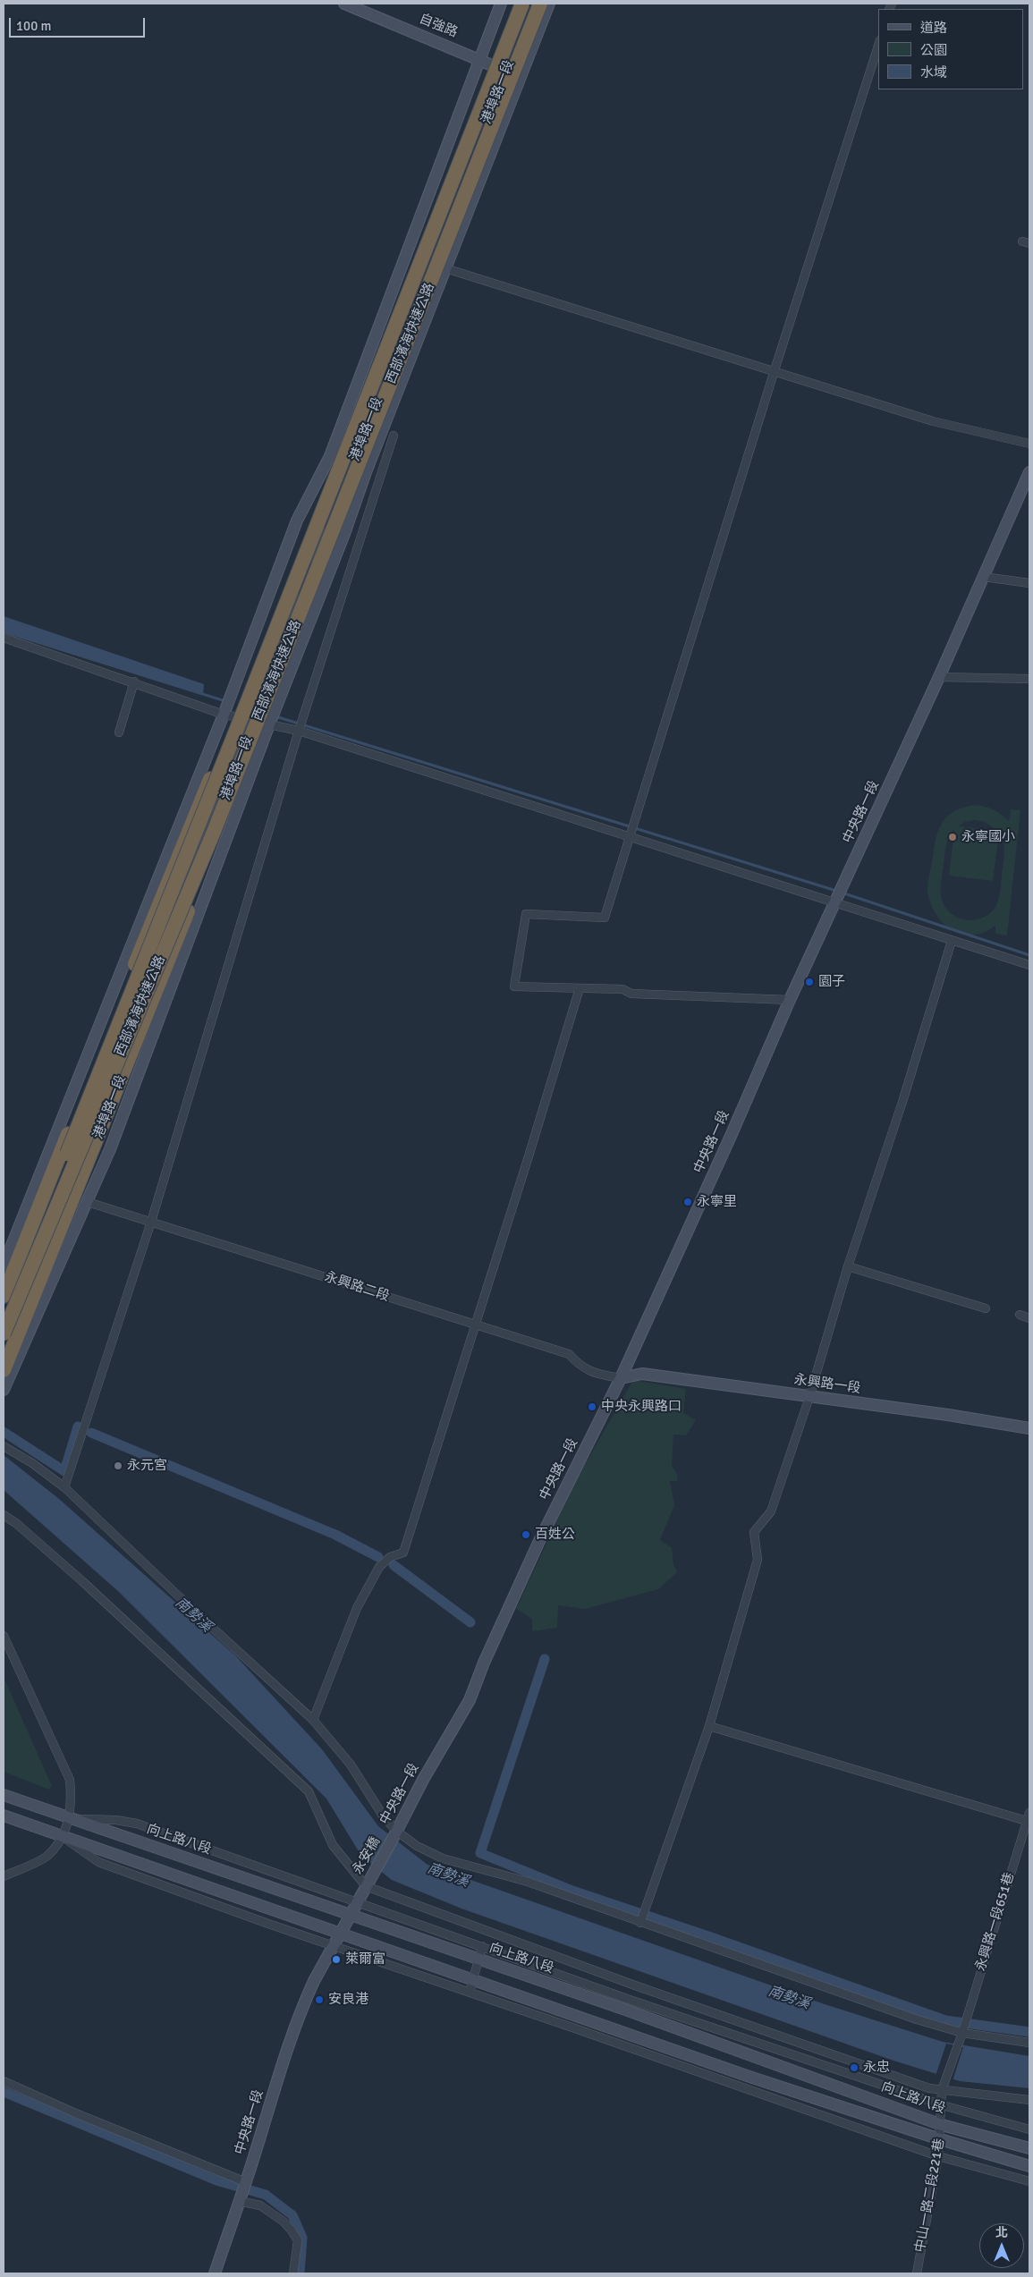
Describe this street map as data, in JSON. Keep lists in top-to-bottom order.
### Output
{
  "streets": {
    "highway": ["西部濱海快速公路"],
    "street": [
      "自強路",
      "港埠路一段",
      "中央路一段",
      "永興路二段",
      "永興路一段",
      "向上路八段",
      "永安橋",
      "永興路一段651巷",
      "中山一路二段221巷"
    ]
  },
  "crossings": [
    ["自強路", "港埠路一段"],
    ["港埠路一段", "永興路二段"],
    ["中央路一段", "永興路二段"],
    ["中央路一段", "永興路一段"],
    ["中央路一段", "向上路八段"],
    ["中央路一段", "永安橋"],
    ["永興路二段", "永興路一段"],
    ["向上路八段", "中山一路二段221巷"],
    ["永興路一段651巷", "中山一路二段221巷"]
  ],
  "water": ["南勢溪"],
  "places": [
    "永寧國小",
    "園子",
    "永寧里",
    "中央永興路口",
    "永元宮",
    "百姓公",
    "萊爾富",
    "安良港",
    "永忠"
  ],
  "legend": ["道路", "公園", "水域"],
  "scale_bar": "100 m",
  "north": "top"
}
